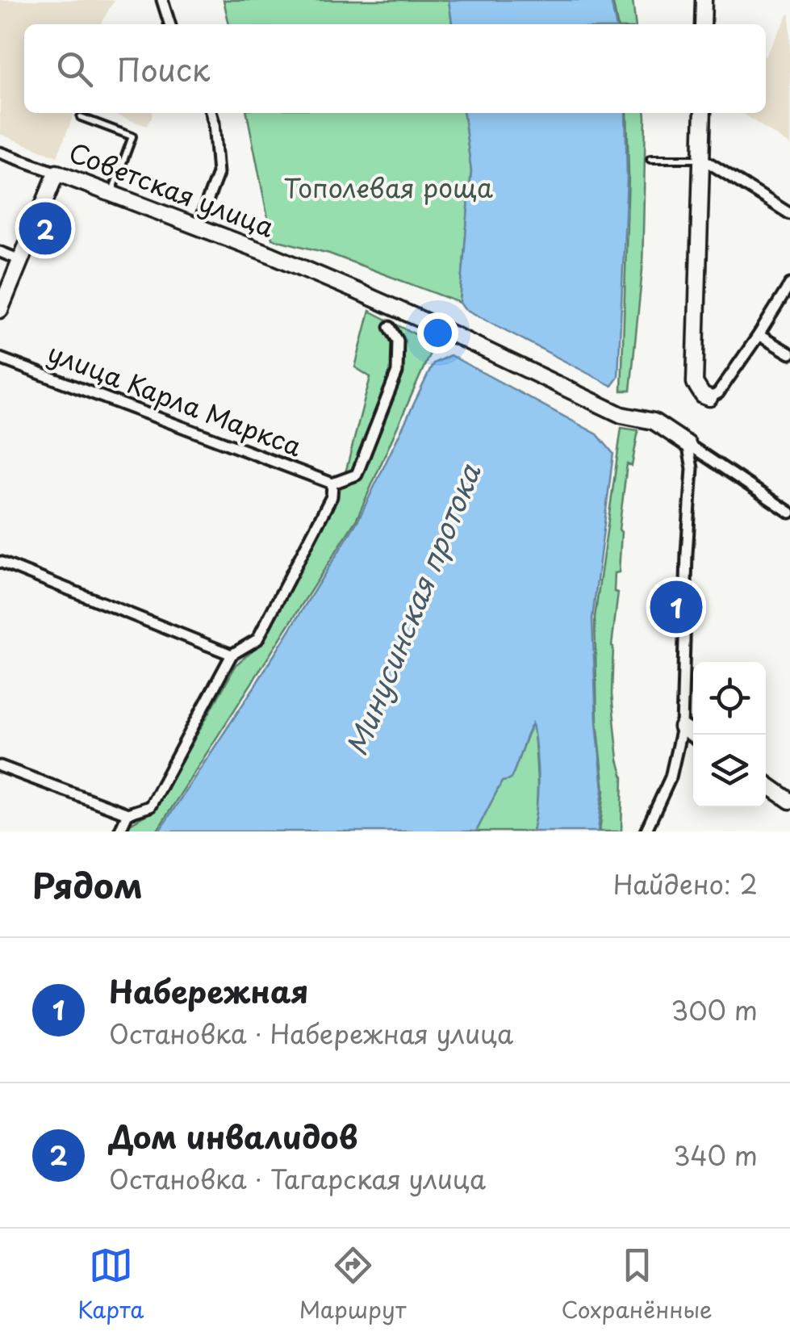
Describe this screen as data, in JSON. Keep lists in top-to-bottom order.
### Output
{
  "streets": {
    "street": ["Советская улица", "улица Карла Маркса"]
  },
  "water": ["Минусинская протока"],
  "parks": ["Тополевая роща"],
  "page": {
    "search": "Поиск",
    "pins": ["2", "1"],
    "heading": ["Рядом", "Найдено: 2"],
    "list": [
      {
        "mark": "1",
        "name": "Набережная",
        "note": "Остановка · Набережная улица",
        "value": "300 m"
      },
      {
        "mark": "2",
        "name": "Дом инвалидов",
        "note": "Остановка · Тагарская улица",
        "value": "340 m"
      }
    ],
    "nav": ["Карта", "Маршрут", "Сохранённые"]
  }
}
